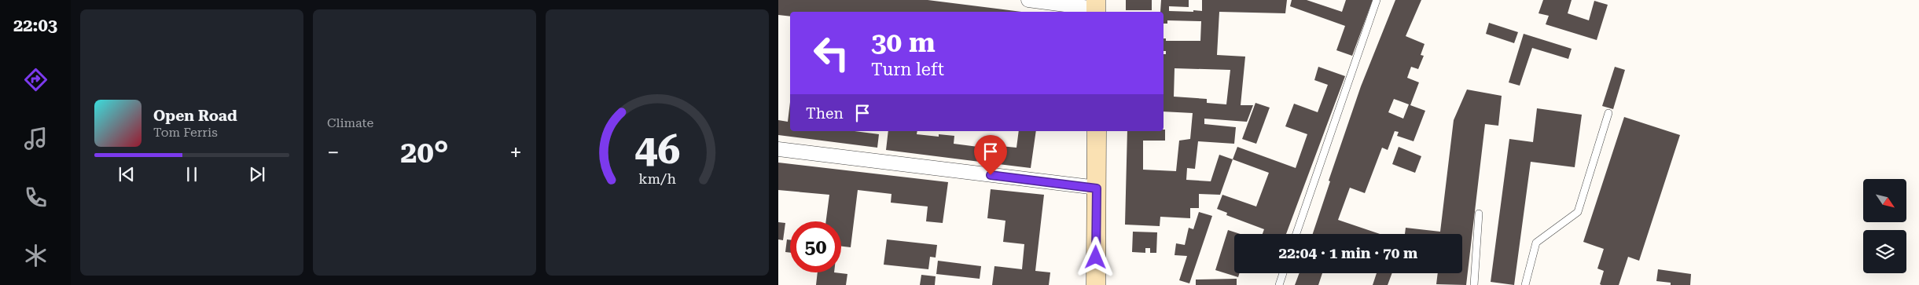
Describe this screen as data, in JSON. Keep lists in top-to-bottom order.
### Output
{
  "north": "bottom right",
  "page": {
    "tabs": "22:03",
    "tile": "Climate",
    "turn": ["30 m", "Turn left"],
    "then": "Then",
    "song": ["Open Road", "Tom Ferris"],
    "heat": ["−", "20°", "+"],
    "limit": "50",
    "trip": "22:04 · 1 min · 70 m",
    "gauge": ["46", "km/h"]
  }
}
